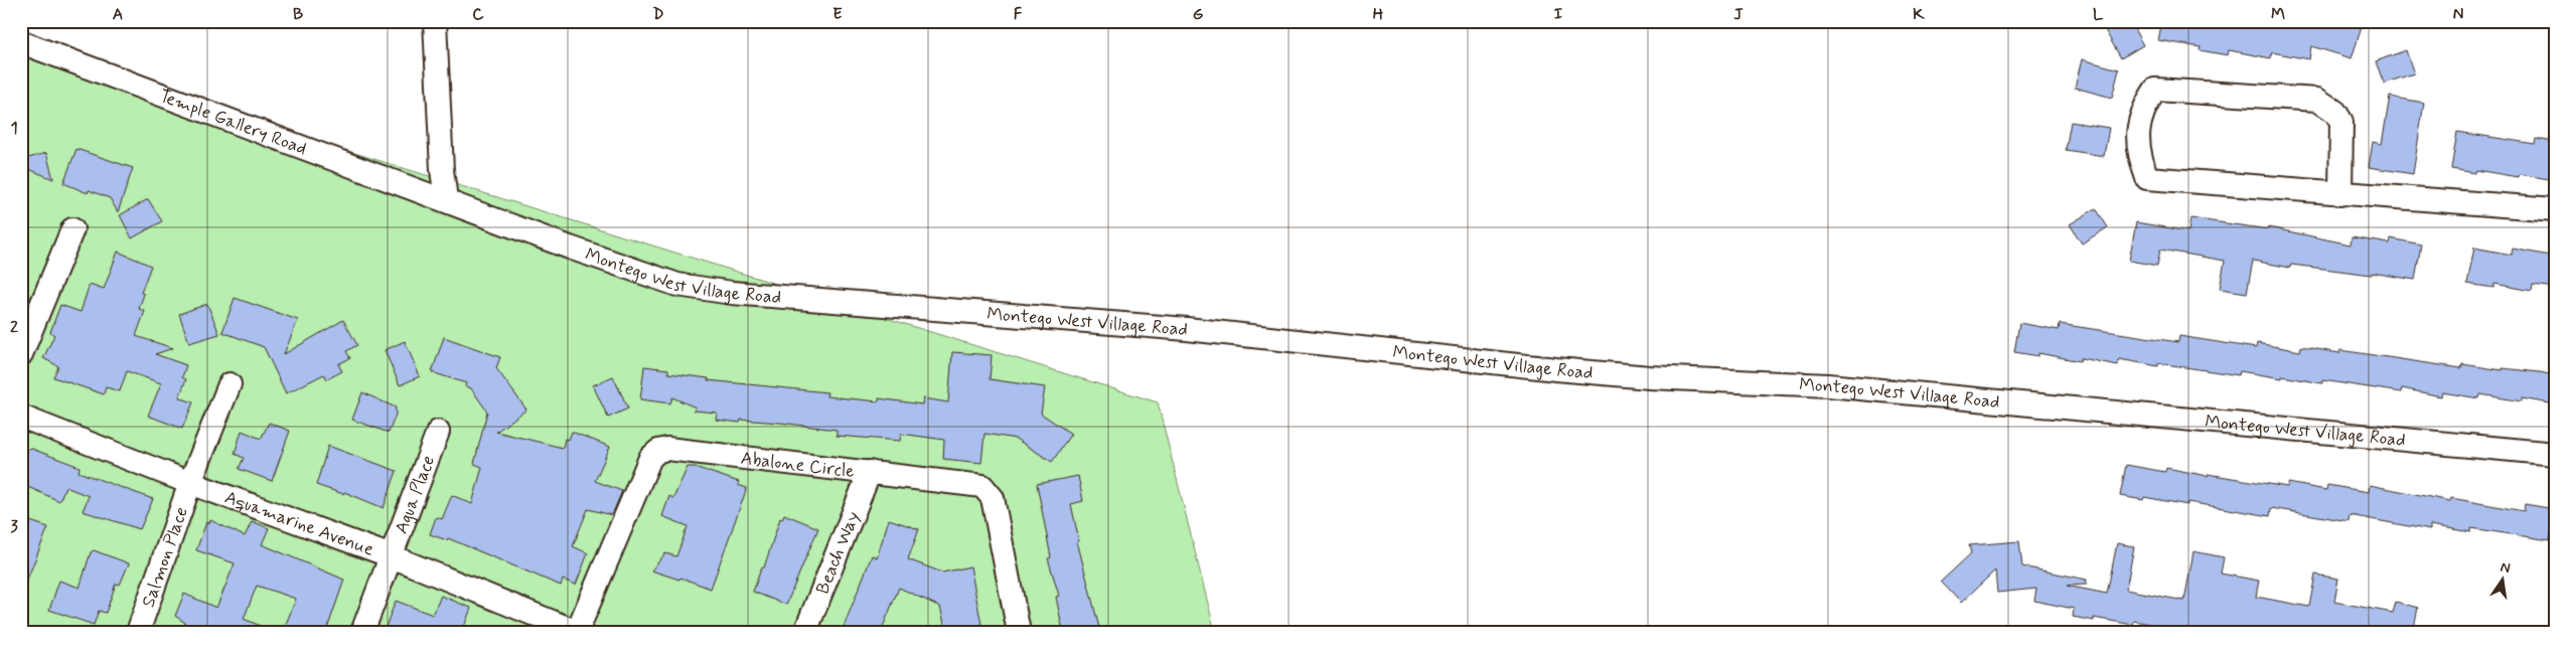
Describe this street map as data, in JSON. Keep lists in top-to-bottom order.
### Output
{
  "streets": {
    "street": [
      "Temple Gallery Road",
      "Montego West Village Road",
      "Abalone Circle",
      "Agua Place",
      "Aquamarine Avenue",
      "Beach Way",
      "Salmon Place"
    ]
  },
  "crossings": [
    ["Temple Gallery Road", "Montego West Village Road"],
    ["Abalone Circle", "Aquamarine Avenue"],
    ["Abalone Circle", "Beach Way"],
    ["Agua Place", "Aquamarine Avenue"],
    ["Aquamarine Avenue", "Salmon Place"]
  ],
  "north": "top",
  "grid": {
    "columns": [
      "A",
      "B",
      "C",
      "D",
      "E",
      "F",
      "G",
      "H",
      "I",
      "J",
      "K",
      "L",
      "M",
      "N"
    ],
    "rows": ["1", "2", "3"]
  }
}
